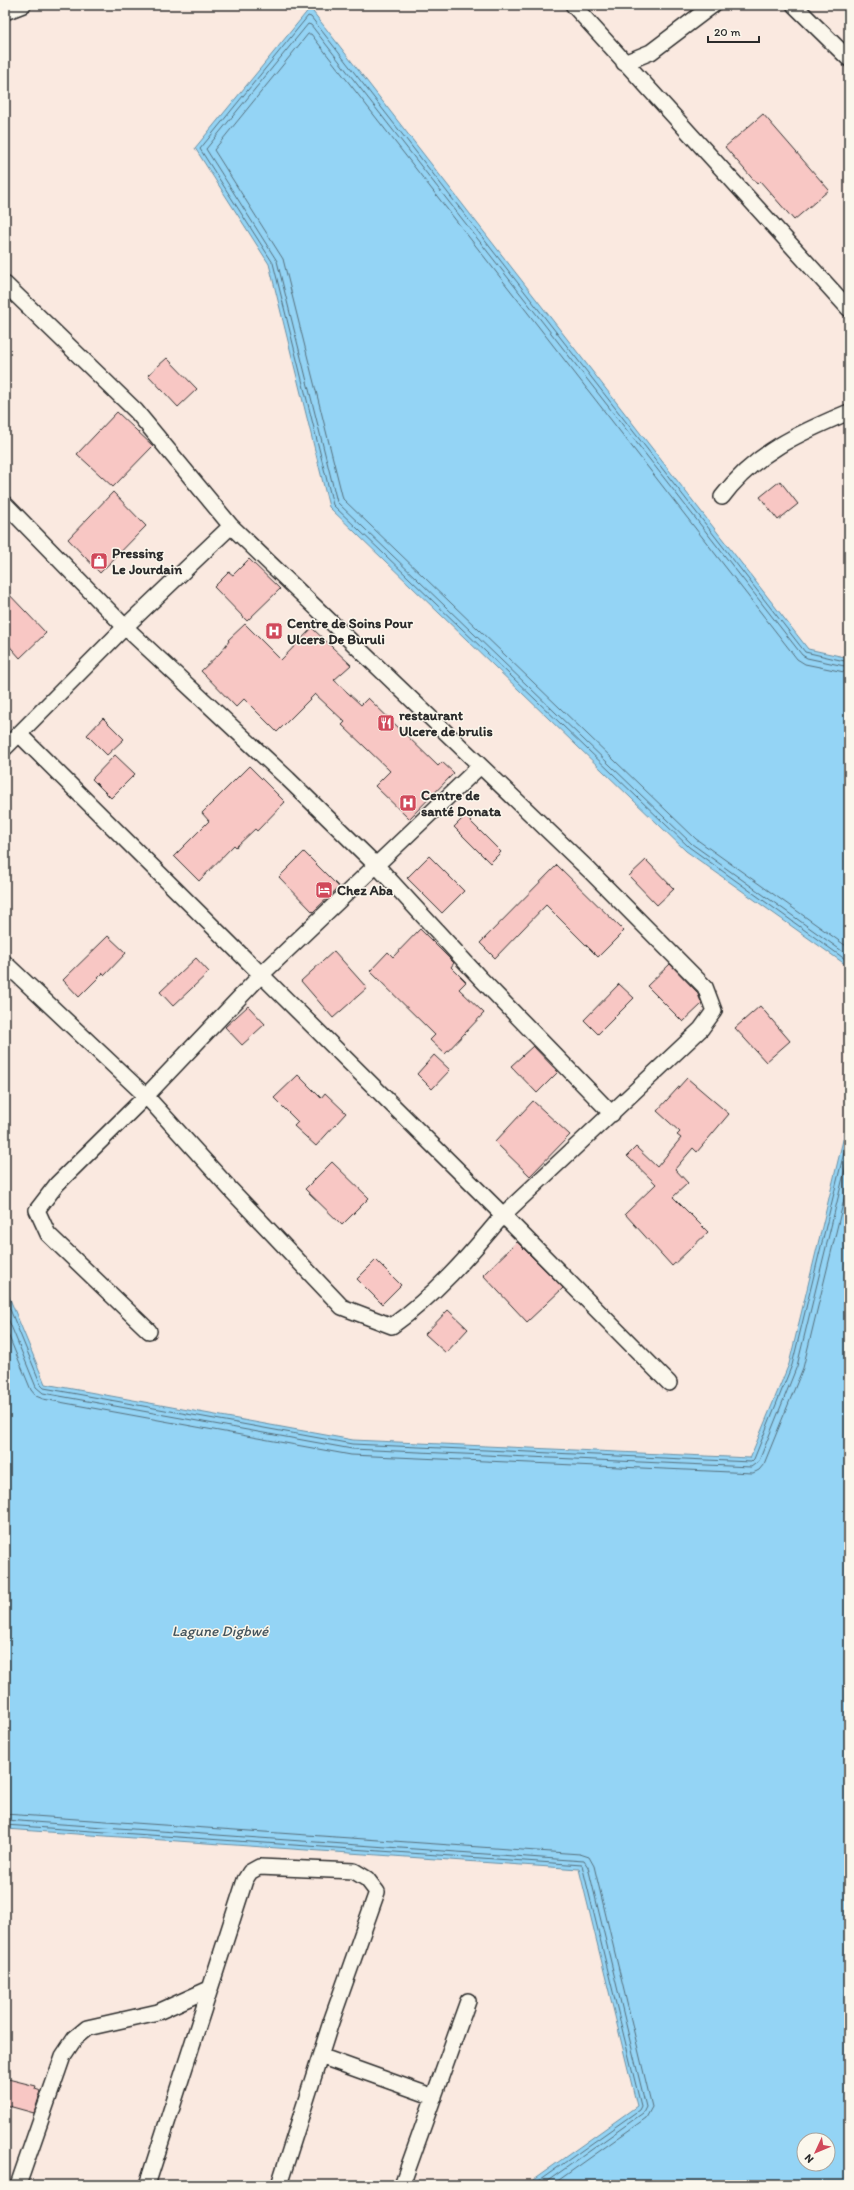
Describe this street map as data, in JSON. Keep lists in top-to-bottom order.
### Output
{
  "water": ["Lagune Digbwé"],
  "places": {
    "shop": ["Pressing Le Jourdain"],
    "hospital": ["Centre de Soins Pour Ulcers De Buruli", "Centre de santé Donata"],
    "restaurant": ["restaurant Ulcere de brulis"],
    "hotel": ["Chez Aba"]
  },
  "scale_bar": "20 m",
  "north": "bottom left"
}
